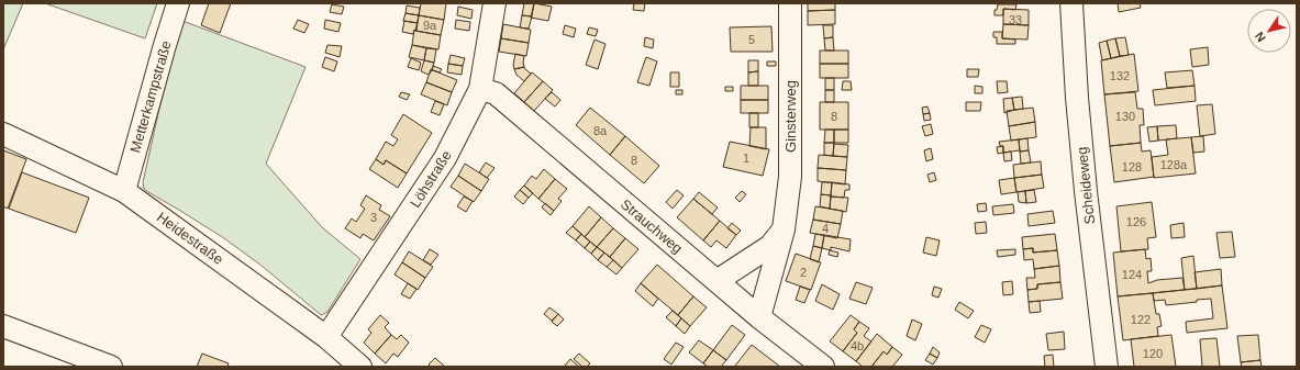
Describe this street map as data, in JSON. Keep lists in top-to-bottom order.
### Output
{
  "streets": {
    "street": [
      "Metterkampstraße",
      "Ginsterweg",
      "Löhstraße",
      "Scheideweg",
      "Strauchweg",
      "Heidestraße"
    ]
  },
  "crossings": [
    ["Metterkampstraße", "Heidestraße"],
    ["Ginsterweg", "Strauchweg"],
    ["Löhstraße", "Strauchweg"],
    ["Löhstraße", "Heidestraße"]
  ],
  "house_numbers": [
    "33",
    "9a",
    "5",
    "132",
    "8",
    "130",
    "8a",
    "1",
    "8",
    "128a",
    "128",
    "3",
    "126",
    "4",
    "2",
    "124",
    "122",
    "4b",
    "120"
  ],
  "north": "bottom left"
}
